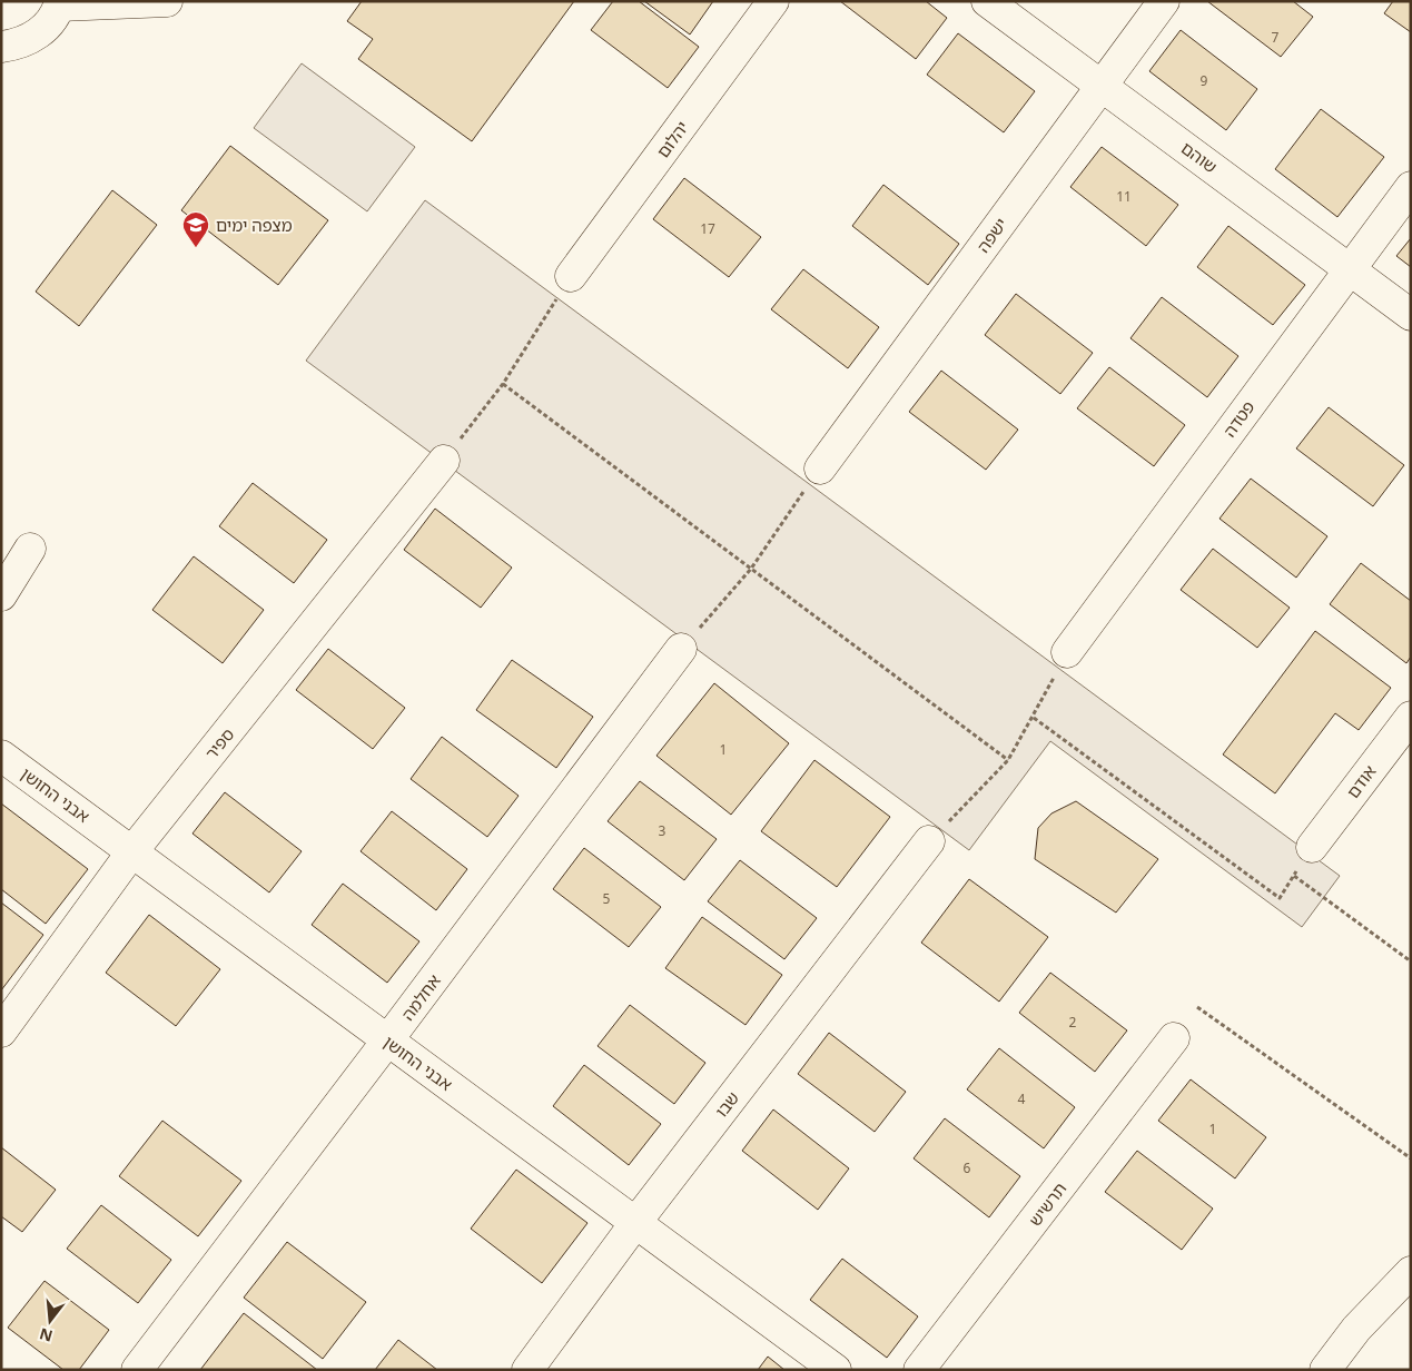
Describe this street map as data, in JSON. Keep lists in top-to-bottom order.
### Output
{
  "streets": {
    "street": [
      "יהלום",
      "שוהם",
      "ישפה",
      "פטדה",
      "ספיר",
      "אודם",
      "אבני החושן",
      "אחלמה",
      "שבו",
      "תרשיש"
    ]
  },
  "crossings": [
    ["שוהם", "ישפה"],
    ["שוהם", "פטדה"],
    ["ספיר", "אבני החושן"],
    ["אבני החושן", "אחלמה"],
    ["אבני החושן", "שבו"]
  ],
  "places": {
    "school or university": ["מצפה ימים"]
  },
  "house_numbers": [
    "7",
    "9",
    "11",
    "17",
    "1",
    "3",
    "5",
    "2",
    "4",
    "1",
    "6"
  ],
  "north": "bottom"
}
